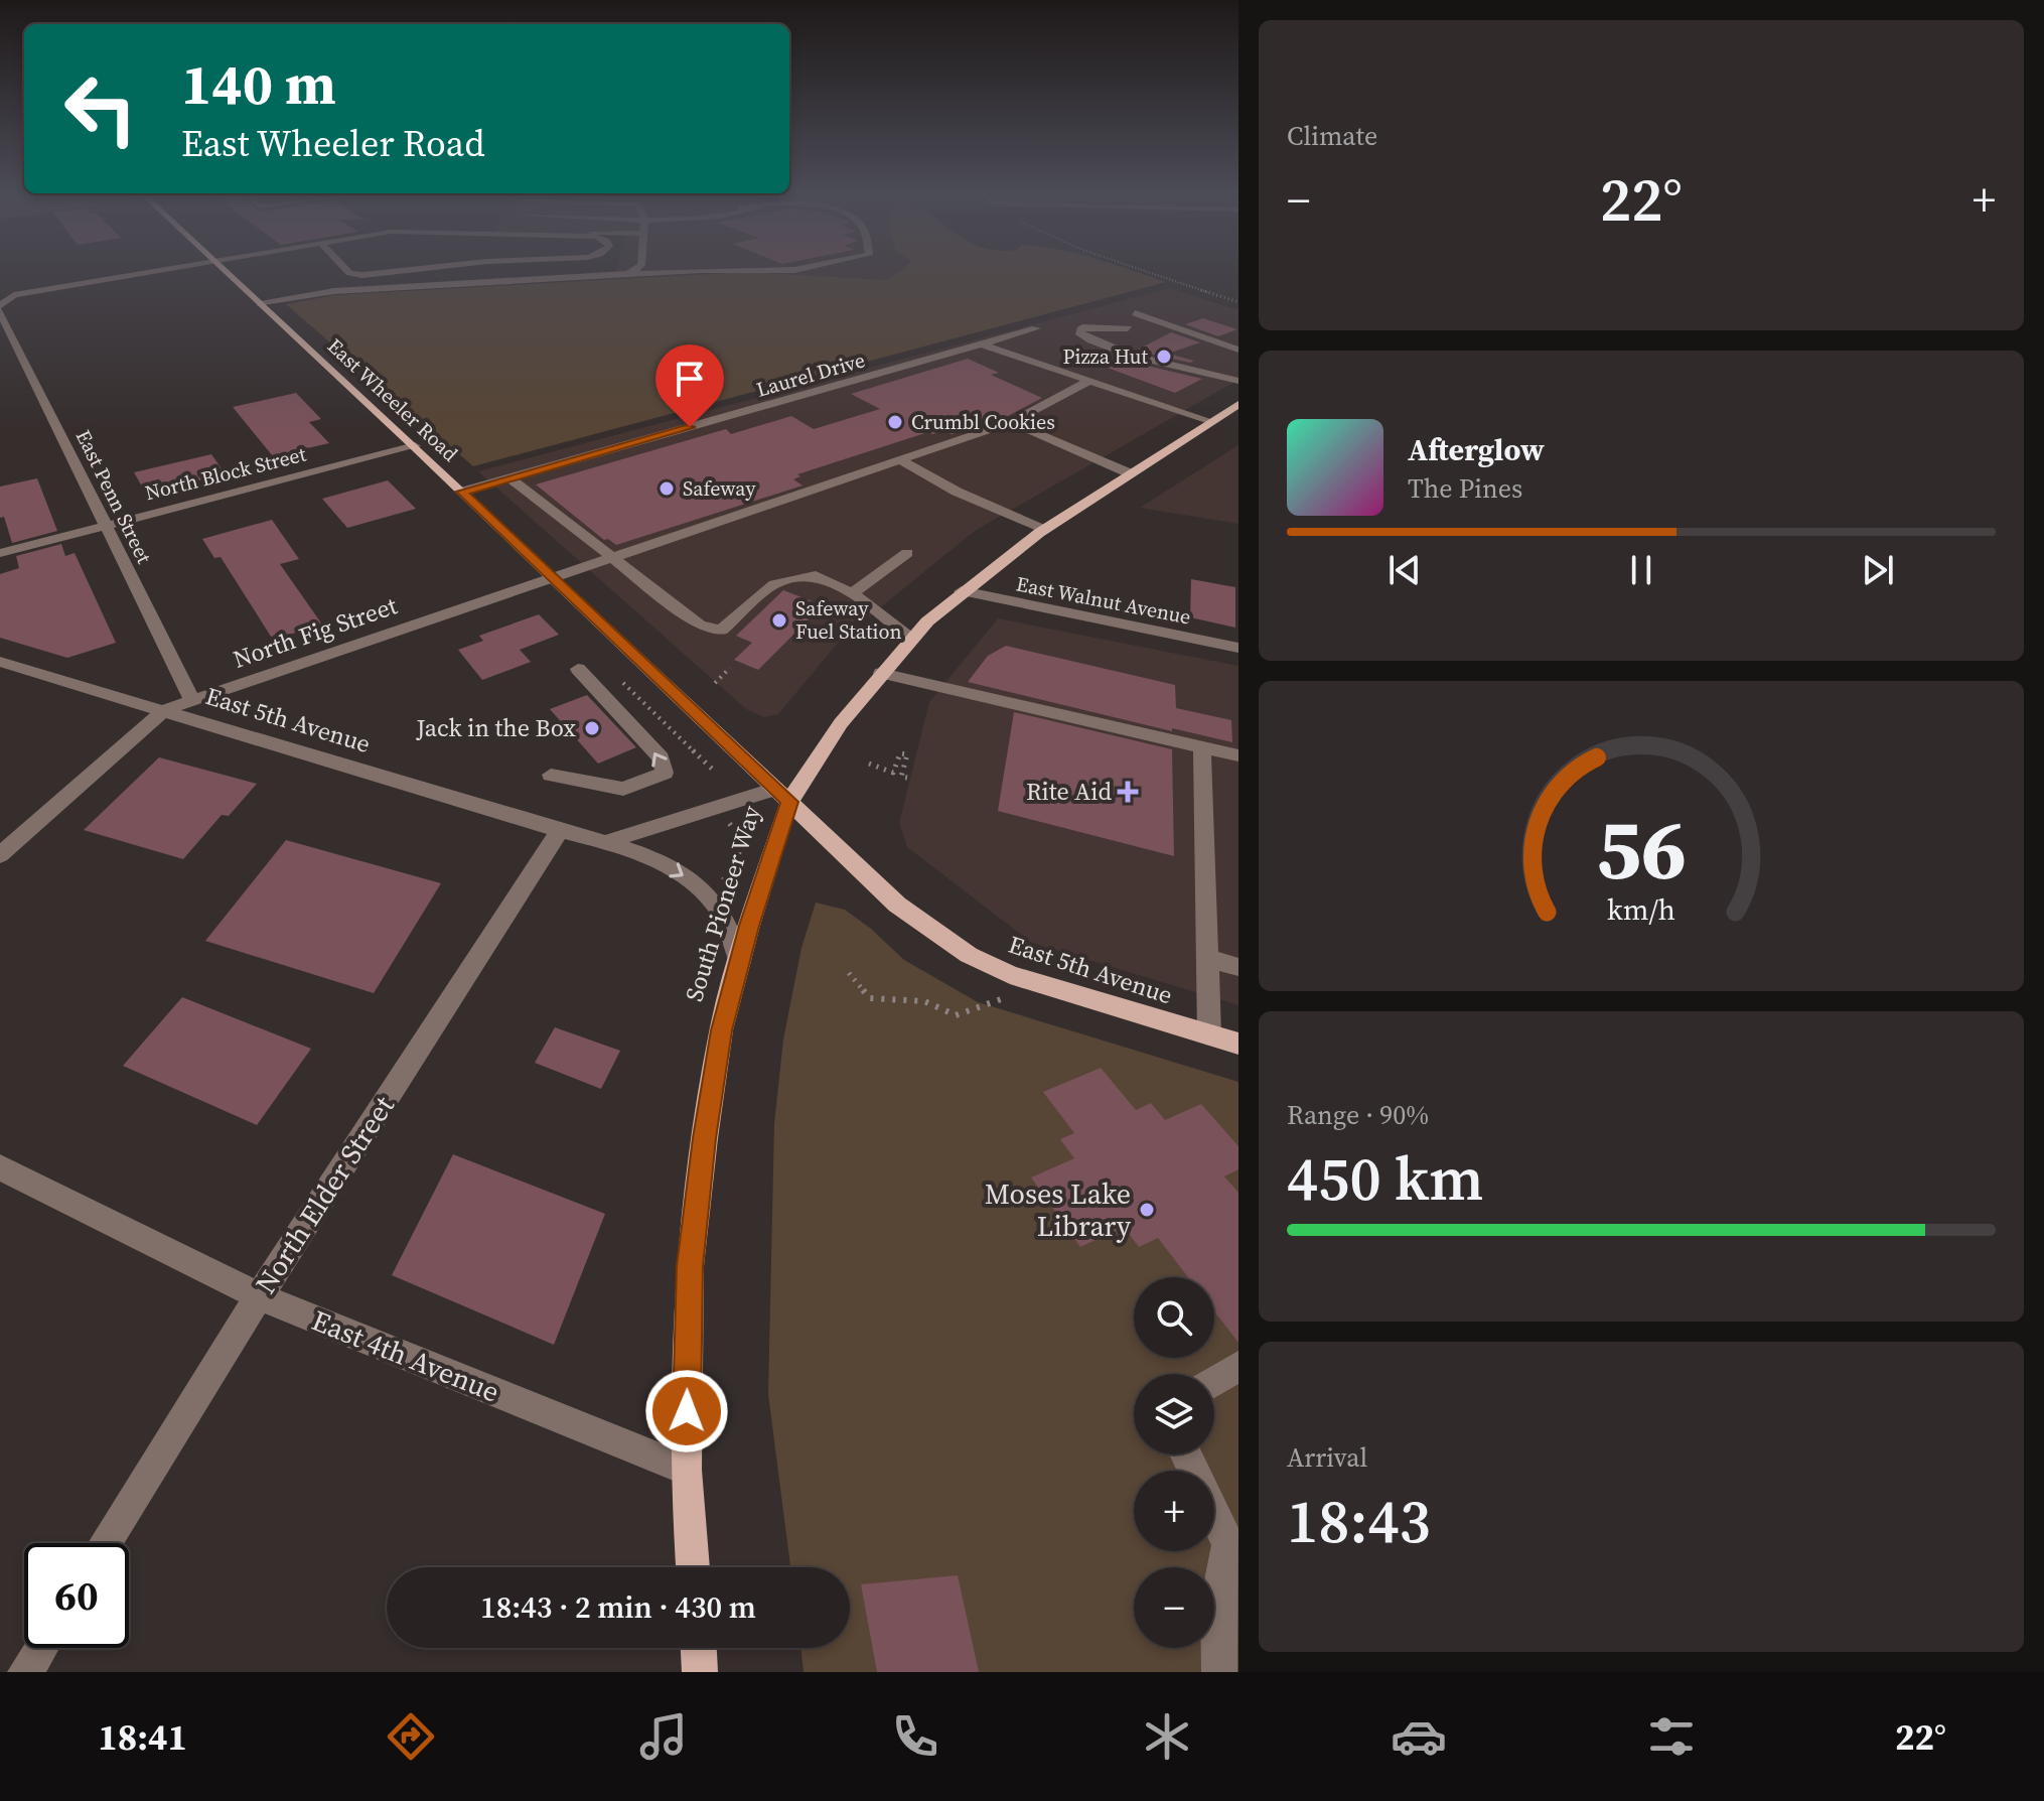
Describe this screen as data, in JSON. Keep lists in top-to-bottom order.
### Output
{
  "streets": {
    "main road": ["East Wheeler Road", "East 5th Avenue", "South Pioneer Way"],
    "street": [
      "Laurel Drive",
      "North Block Street",
      "East Penn Street",
      "East Walnut Avenue",
      "North Fig Street",
      "North Elder Street",
      "East 4th Avenue"
    ]
  },
  "crossings": [
    ["Laurel Drive", "East Wheeler Road"],
    ["East Wheeler Road", "North Block Street"],
    ["East Wheeler Road", "North Fig Street"],
    ["East Wheeler Road", "East 5th Avenue"],
    ["East Wheeler Road", "South Pioneer Way"],
    ["North Block Street", "East Penn Street"],
    ["East Penn Street", "North Fig Street"],
    ["East Walnut Avenue", "South Pioneer Way"],
    ["North Fig Street", "East 5th Avenue"],
    ["East 5th Avenue", "South Pioneer Way"],
    ["East 5th Avenue", "North Elder Street"],
    ["South Pioneer Way", "East 4th Avenue"],
    ["North Elder Street", "East 4th Avenue"]
  ],
  "places": {
    "other": [
      "Pizza Hut",
      "Crumbl Cookies",
      "Safeway",
      "Safeway Fuel Station",
      "Jack in the Box",
      "Moses Lake Library"
    ],
    "health": ["Rite Aid"]
  },
  "page": {
    "tile": [
      "Climate",
      ["Range · 90%", "450 km"],
      ["Arrival", "18:43"]
    ],
    "turn": ["140 m", "East Wheeler Road"],
    "heat": ["−", "22°", "+"],
    "song": ["Afterglow", "The Pines"],
    "map_buttons": ["+", "−"],
    "limit": "60",
    "trip": "18:43 · 2 min · 430 m",
    "tabs": ["18:41", "22°"],
    "gauge": ["56", "km/h"]
  }
}
